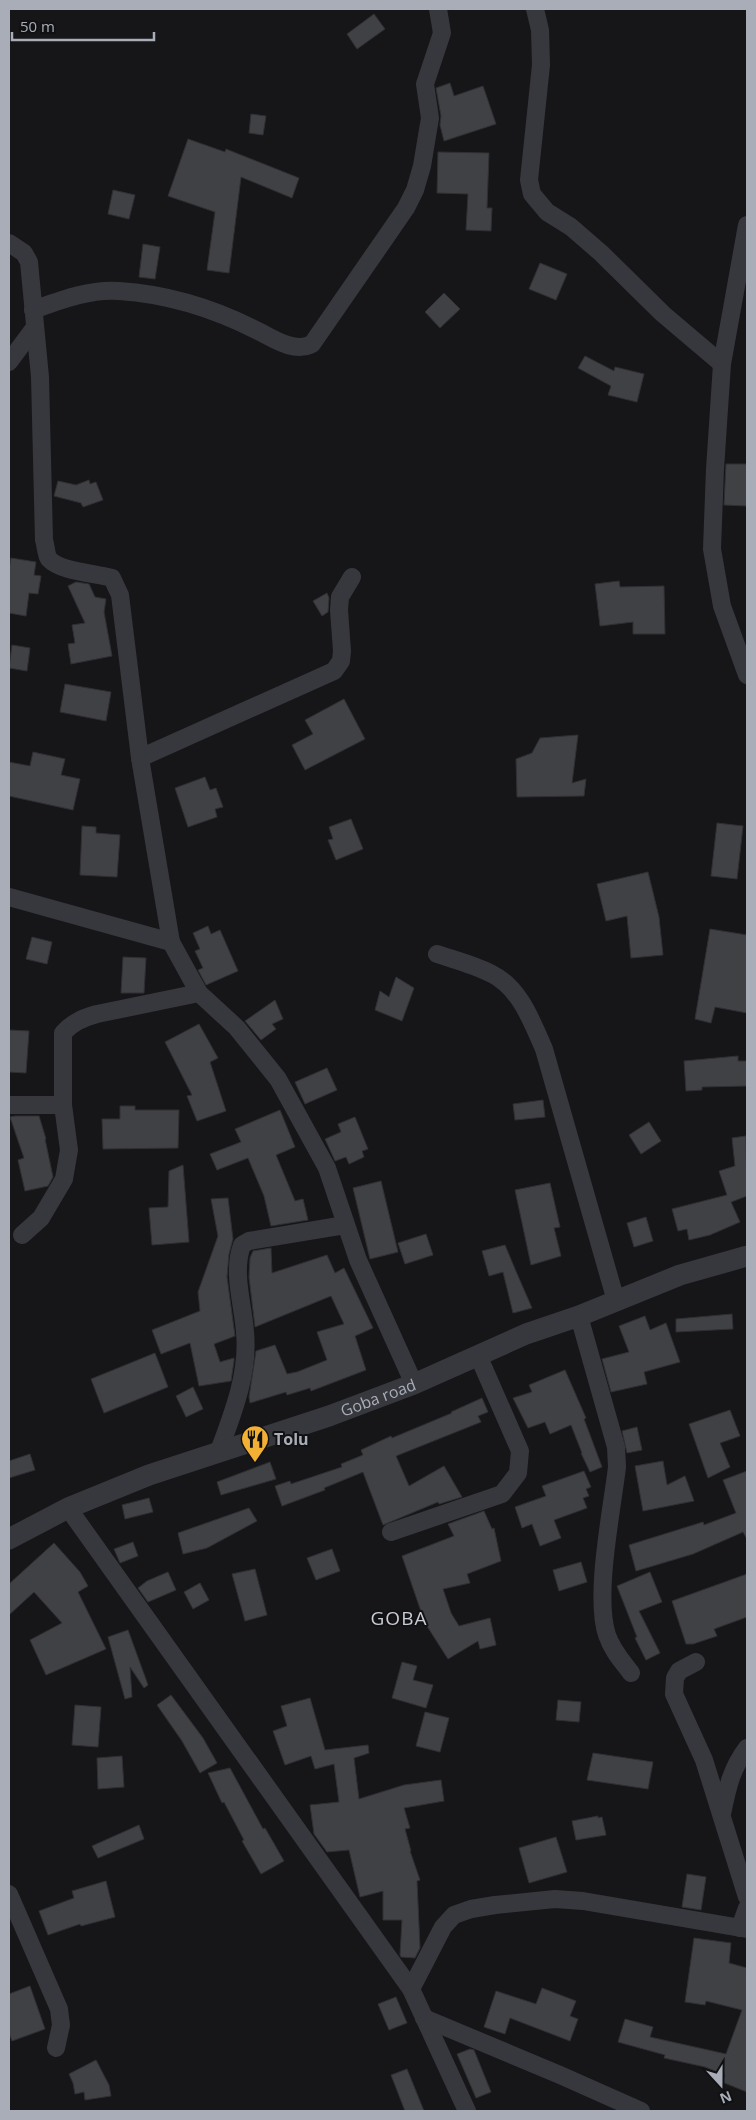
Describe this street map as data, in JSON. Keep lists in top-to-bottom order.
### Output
{
  "streets": {
    "street": ["Goba road"]
  },
  "districts": ["GOBA"],
  "places": {
    "restaurant": ["Tolu"]
  },
  "scale_bar": "50 m",
  "north": "bottom"
}
